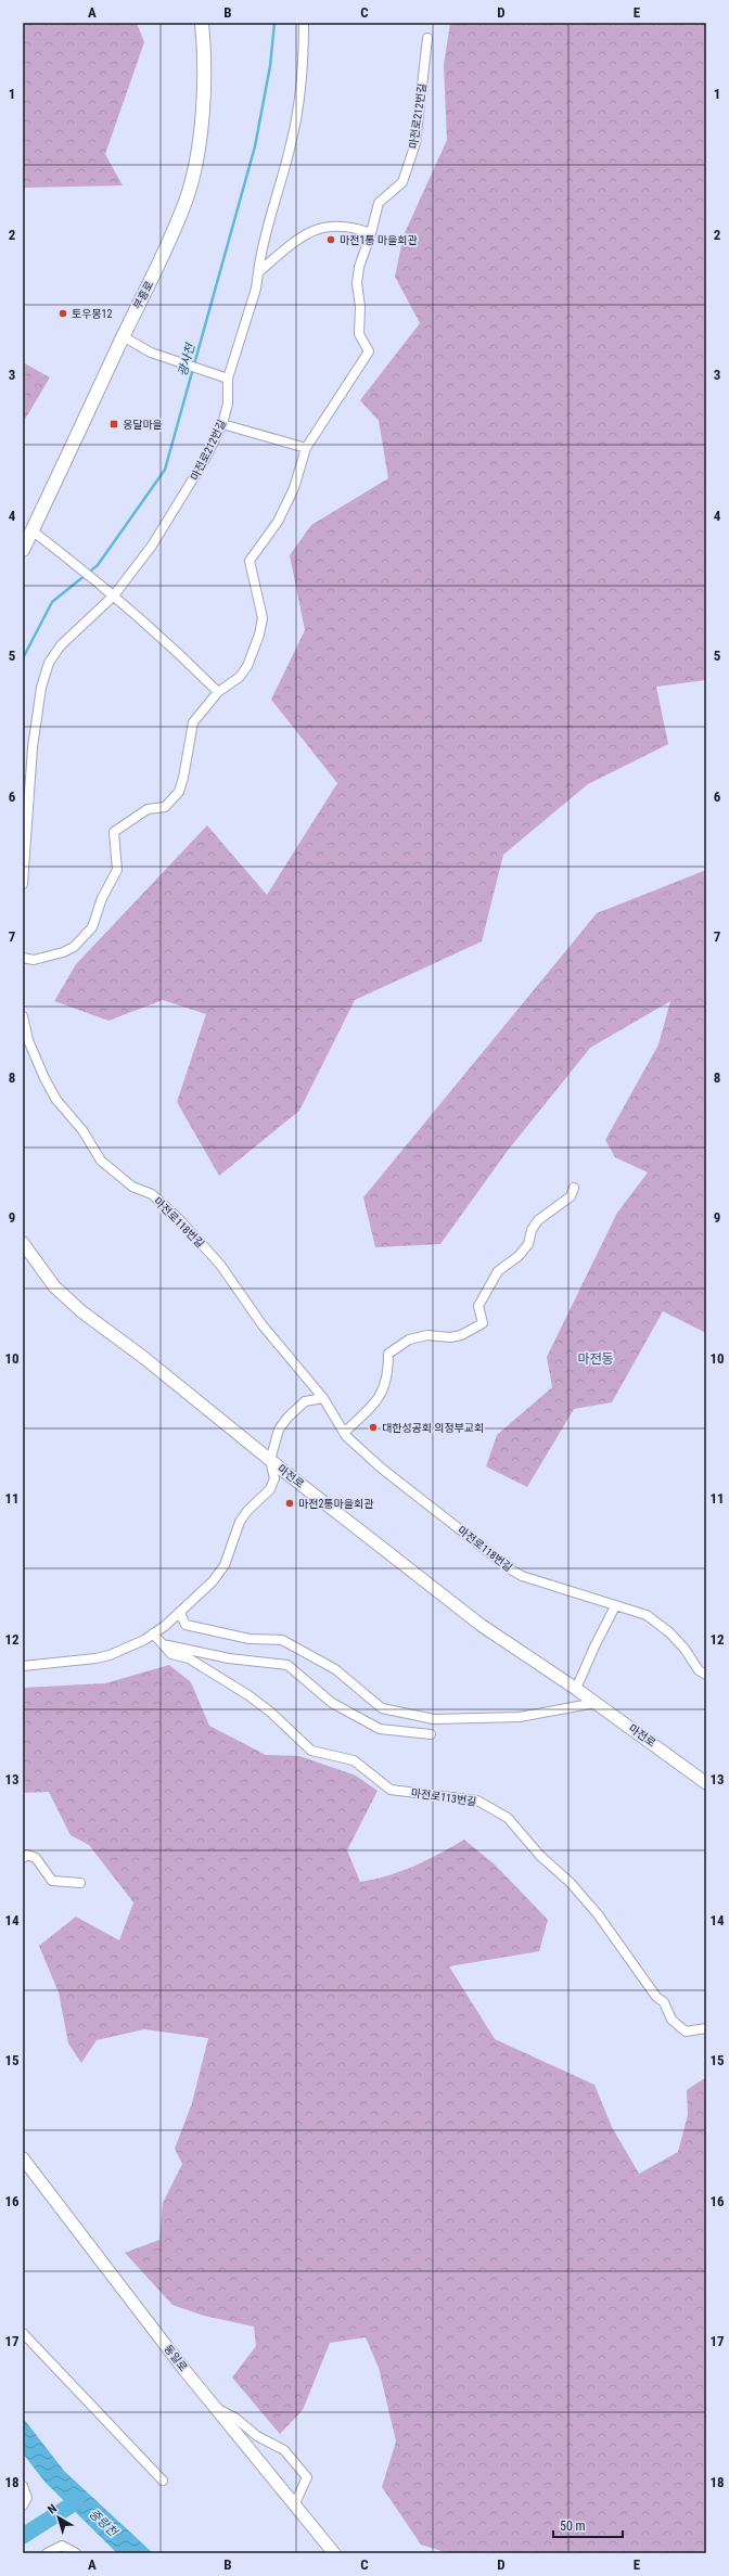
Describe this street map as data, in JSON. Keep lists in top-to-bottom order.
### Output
{
  "streets": {
    "main road": ["부흥로"],
    "street": [
      "마전로212번길",
      "마전로118번길",
      "마전로",
      "마전로113번길",
      "동일로"
    ]
  },
  "districts": ["마전동"],
  "water": ["광사천", "중랑천"],
  "places": {
    "other": [
      "마전1통 마을회관",
      "토우몽12",
      "대한성공회 의정부교회",
      "마전2통마을회관"
    ],
    "transit": ["응달마을"]
  },
  "scale_bar": "50 m",
  "north": "top left",
  "grid": {
    "columns": [
      "A",
      "B",
      "C",
      "D",
      "E"
    ],
    "rows": [
      "1",
      "2",
      "3",
      "4",
      "5",
      "6",
      "7",
      "8",
      "9",
      "10",
      "11",
      "12",
      "13",
      "14",
      "15",
      "16",
      "17",
      "18"
    ]
  }
}
